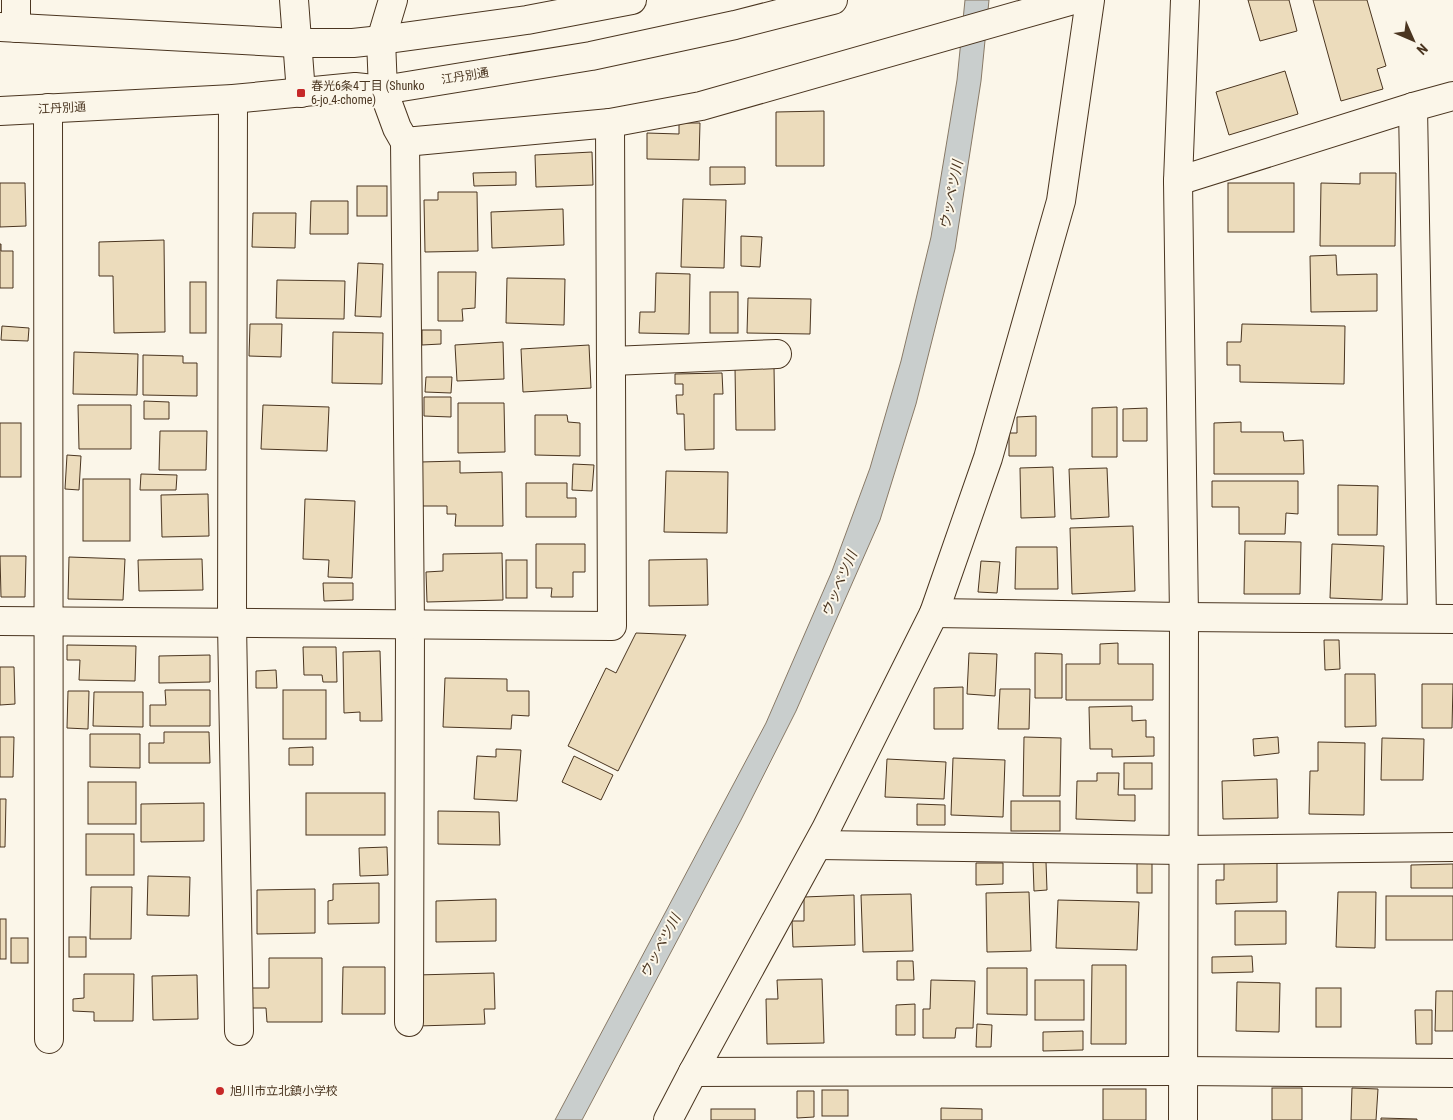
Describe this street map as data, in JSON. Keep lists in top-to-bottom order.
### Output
{
  "streets": {
    "street": ["江丹別通"]
  },
  "water": ["ウッペツ川"],
  "places": {
    "transit": ["春光6条4丁目 (Shunko 6-jo 4-chome)"],
    "other": ["旭川市立北鎮小学校"]
  },
  "north": "bottom right"
}
